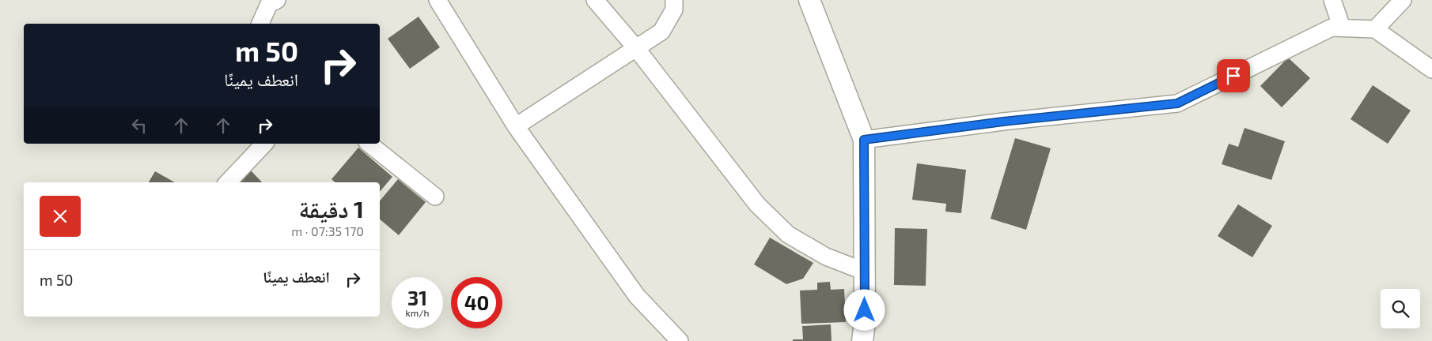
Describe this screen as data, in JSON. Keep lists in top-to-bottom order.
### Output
{
  "page": {
    "turn": ["50 m", "انعطف يمينًا"],
    "heading": ["1 دقيقة", "170 m · 07:35"],
    "list": [
      {
        "name": "انعطف يمينًا",
        "value": "50 m"
      }
    ],
    "speed": "31 km/h",
    "limit": "40"
  }
}
